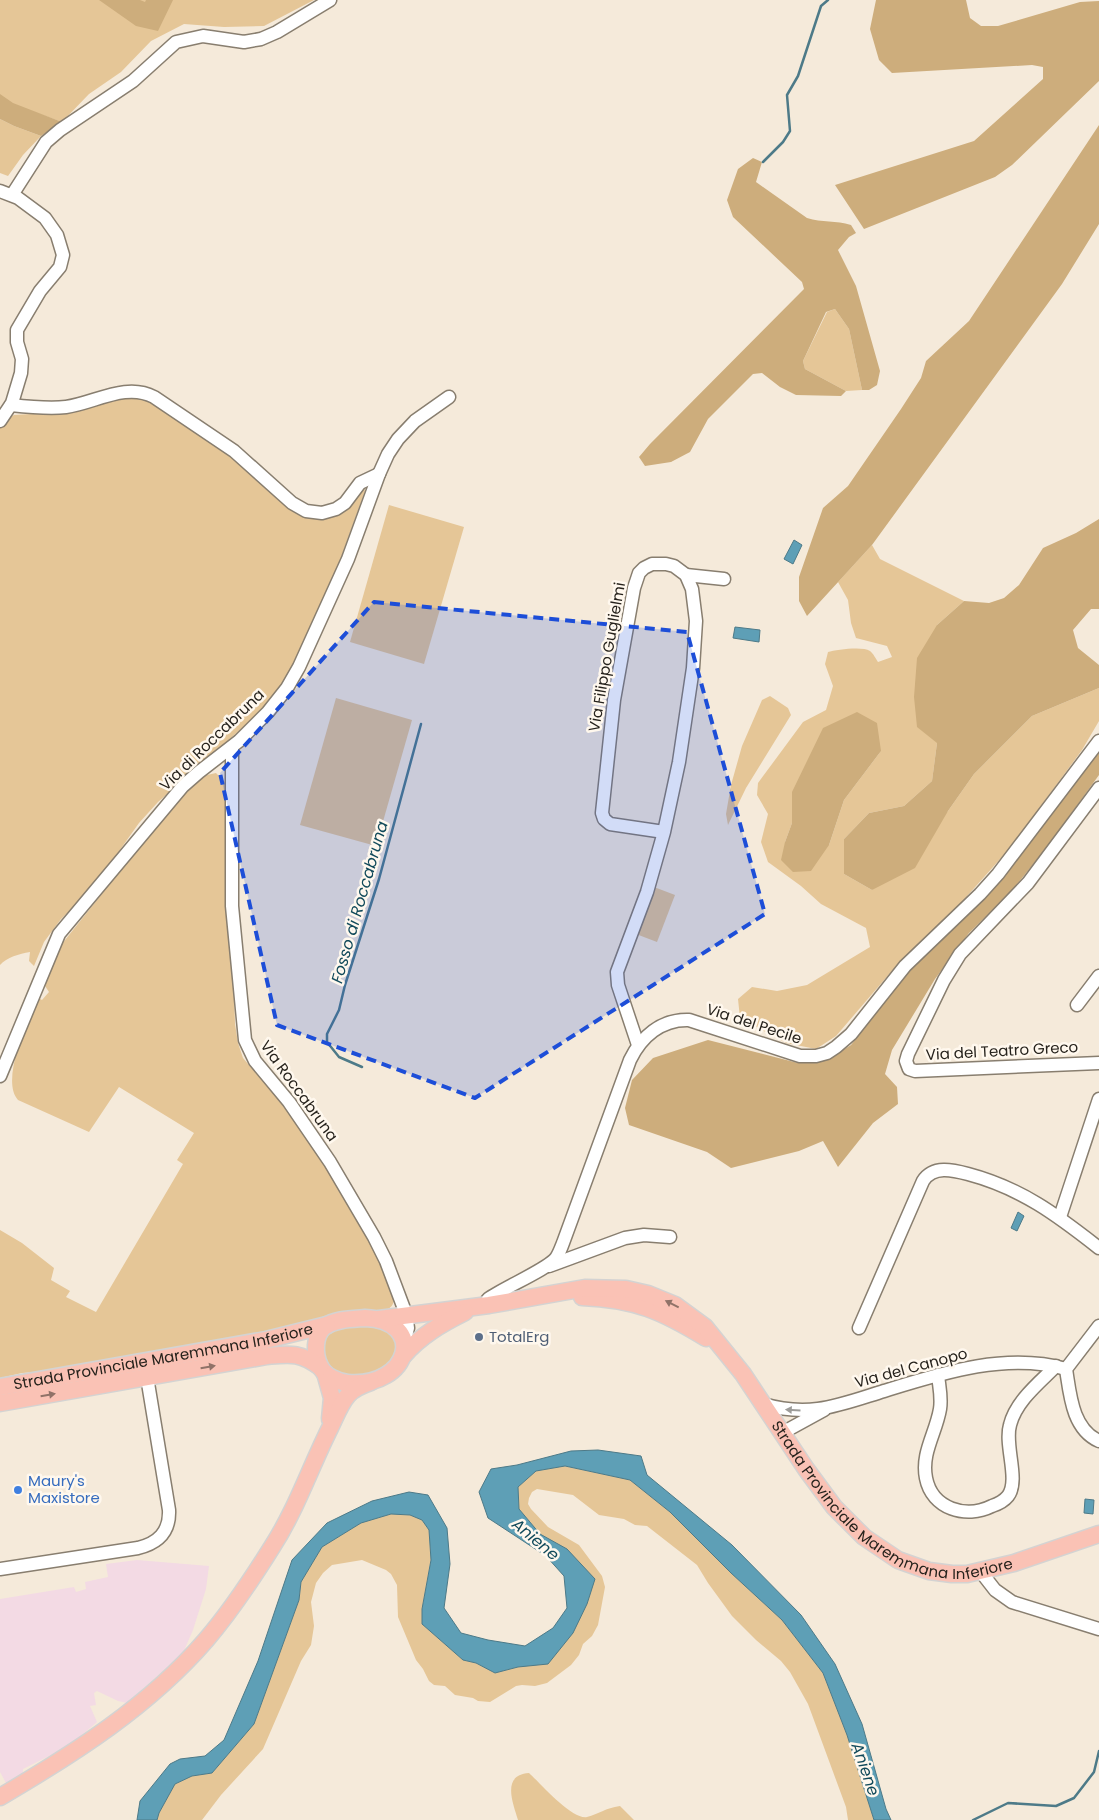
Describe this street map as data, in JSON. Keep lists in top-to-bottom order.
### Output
{
  "streets": {
    "main road": ["Strada Provinciale Maremmana Inferiore"],
    "street": [
      "Via Filippo Guglielmi",
      "Via di Roccabruna",
      "Via del Pecile",
      "Via del Teatro Greco",
      "Via Roccabruna",
      "Via del Canopo"
    ]
  },
  "crossings": [
    ["Via di Roccabruna", "Via Roccabruna"],
    ["Via del Pecile", "Strada Provinciale Maremmana Inferiore"],
    ["Via Roccabruna", "Strada Provinciale Maremmana Inferiore"]
  ],
  "water": ["Fosso di Roccabruna", "Aniene"],
  "places": ["TotalErg", "Maury's Maxistore"]
}
